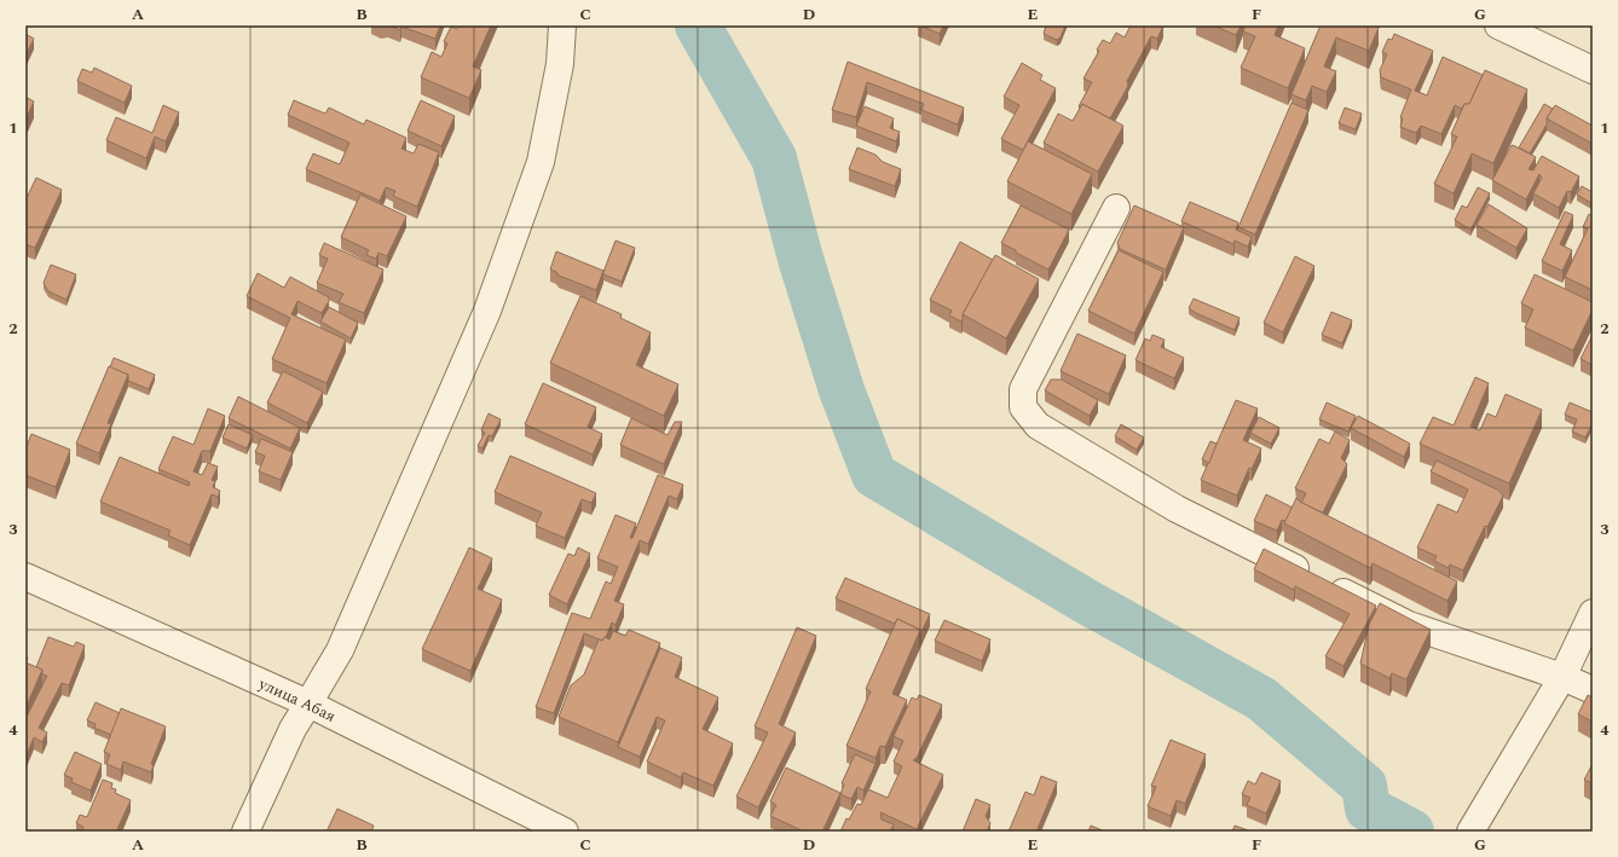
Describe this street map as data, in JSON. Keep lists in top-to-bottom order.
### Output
{
  "streets": {
    "street": ["улица Абая"]
  },
  "grid": {
    "columns": [
      "A",
      "B",
      "C",
      "D",
      "E",
      "F",
      "G"
    ],
    "rows": [
      "1",
      "2",
      "3",
      "4"
    ]
  }
}
